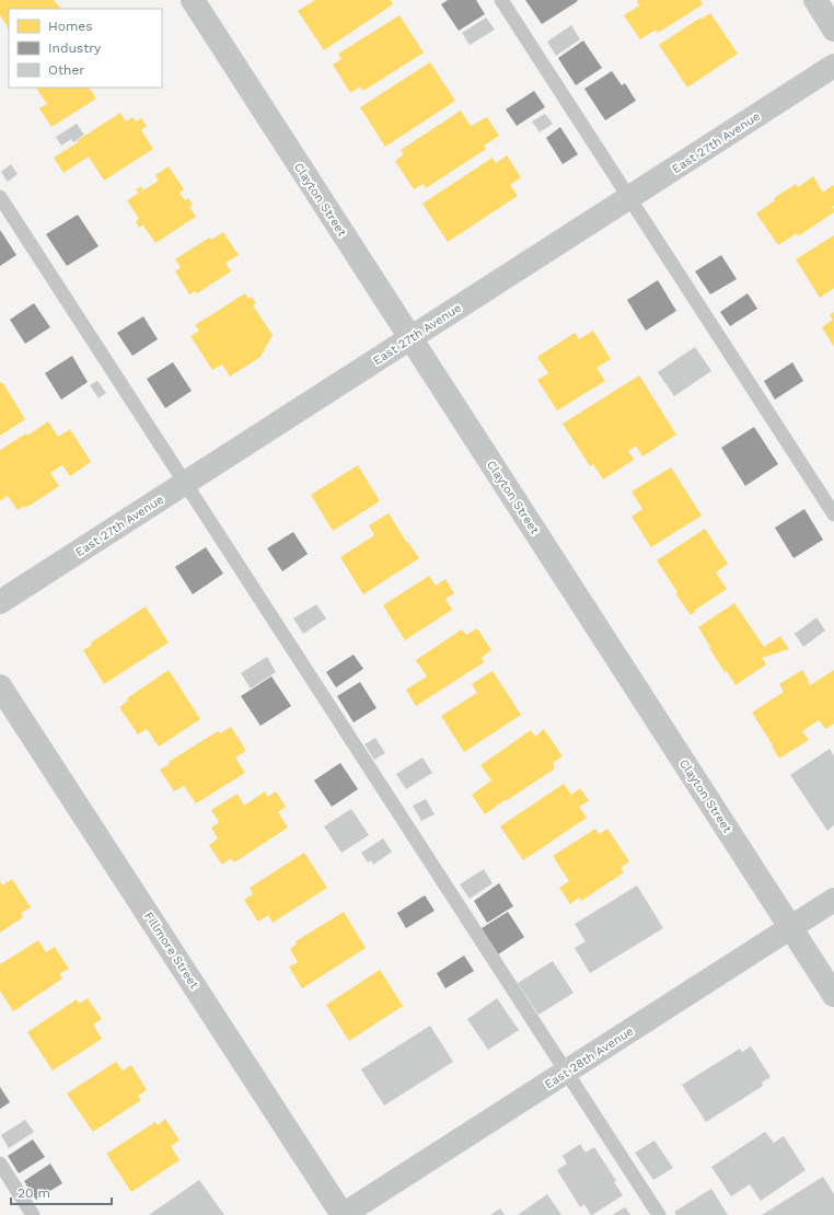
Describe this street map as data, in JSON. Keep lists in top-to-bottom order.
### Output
{
  "streets": {
    "street": [
      "East 27th Avenue",
      "Clayton Street",
      "Fillmore Street",
      "East 28th Avenue"
    ]
  },
  "crossings": [
    ["East 27th Avenue", "Clayton Street"],
    ["Clayton Street", "East 28th Avenue"],
    ["Fillmore Street", "East 28th Avenue"]
  ],
  "legend": ["Homes", "Industry", "Other"],
  "scale_bar": "20 m"
}
